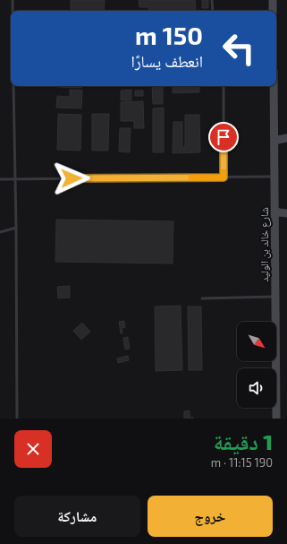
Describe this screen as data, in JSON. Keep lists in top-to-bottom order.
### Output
{
  "streets": {
    "main road": ["شارع خالد بن الوليد"]
  },
  "north": "bottom right",
  "page": {
    "turn": ["150 m", "انعطف يسارًا"],
    "heading": ["1 دقيقة", "190 m · 11:15"],
    "buttons": ["خروج", "مشاركة"]
  }
}
